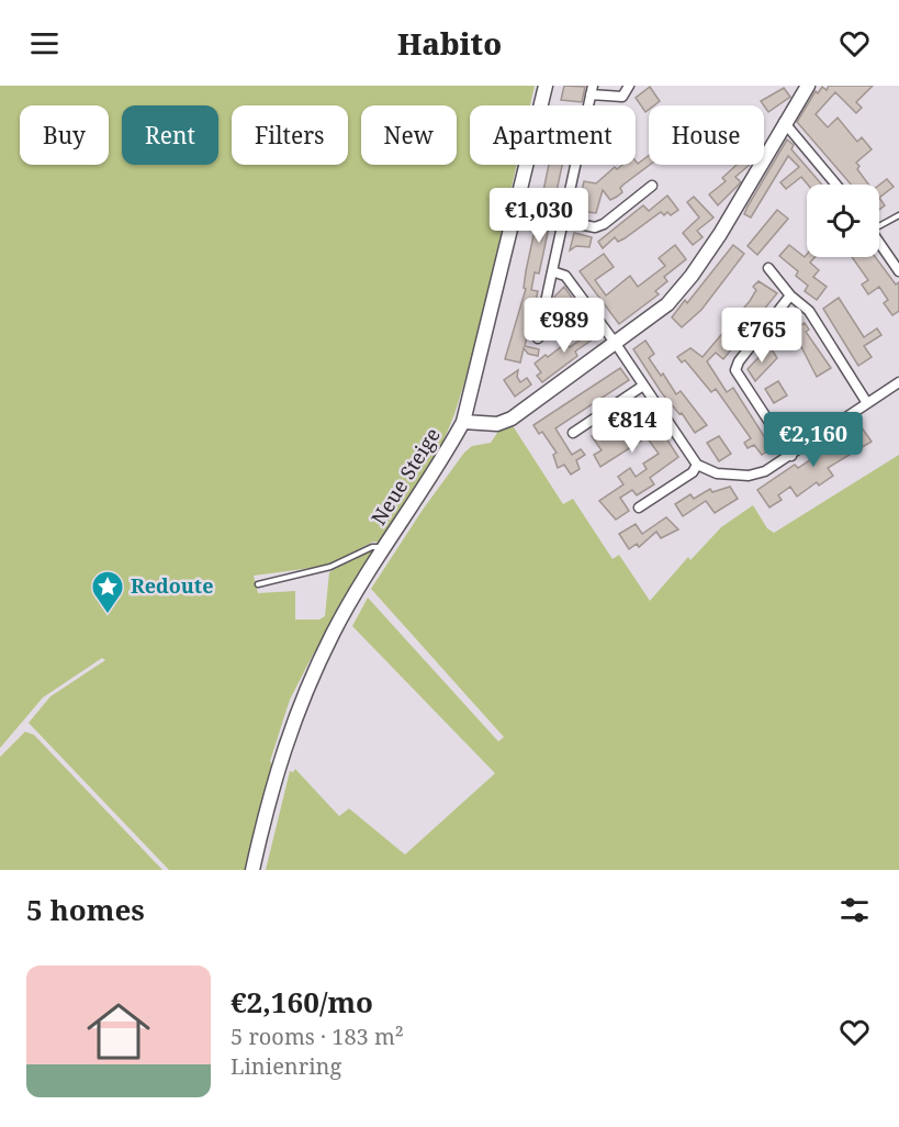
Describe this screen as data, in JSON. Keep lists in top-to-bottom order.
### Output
{
  "streets": {
    "main road": ["Neue Steige"]
  },
  "places": {
    "place": ["Redoute"]
  },
  "page": {
    "header": "Habito",
    "chip": [
      "Buy",
      "Rent",
      "Filters",
      "New",
      "Apartment",
      "House"
    ],
    "price": [
      "€1,030",
      "€989",
      "€765",
      "€814",
      "€2,160"
    ],
    "heading": "5 homes",
    "list": [
      {
        "name": "€2,160/mo",
        "note": "5 rooms · 183 m² · Linienring"
      }
    ]
  }
}
